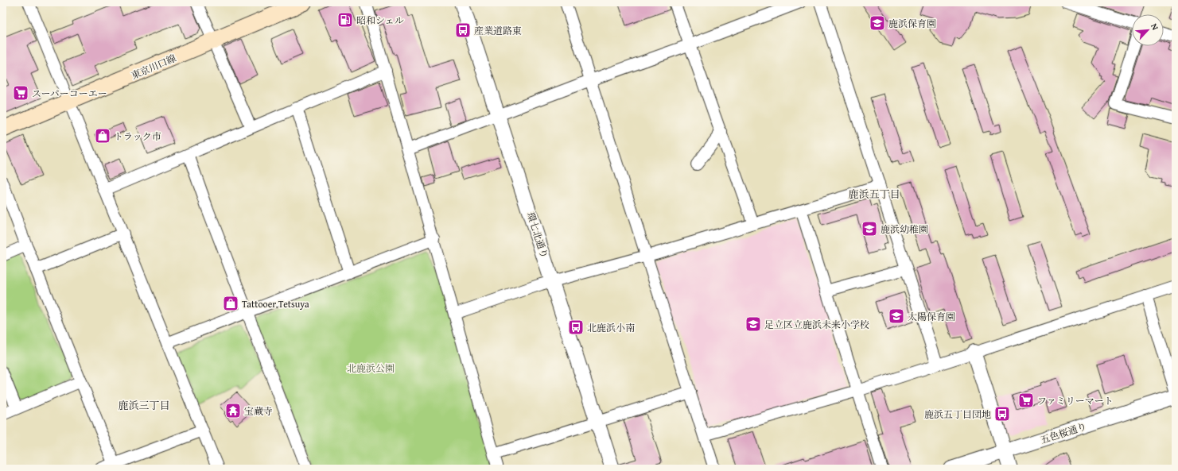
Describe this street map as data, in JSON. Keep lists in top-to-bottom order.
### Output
{
  "streets": {
    "main road": ["東京川口線"],
    "street": ["環七北通り", "五色桜通り"]
  },
  "districts": ["鹿浜五丁目", "鹿浜三丁目"],
  "parks": ["北鹿浜公園"],
  "places": {
    "fuel station": ["昭和シェル"],
    "school or university": [
      "鹿浜保育園",
      "鹿浜幼稚園",
      "太陽保育園",
      "足立区立鹿浜未来小学校"
    ],
    "bus stop": ["産業道路東", "北鹿浜小南", "鹿浜五丁目団地"],
    "supermarket": ["スーパーコーエー", "ファミリーマート"],
    "shop": ["トラック市", "Tattooer Tetsuya"],
    "temple": ["宝蔵寺"]
  },
  "north": "top right"
}
